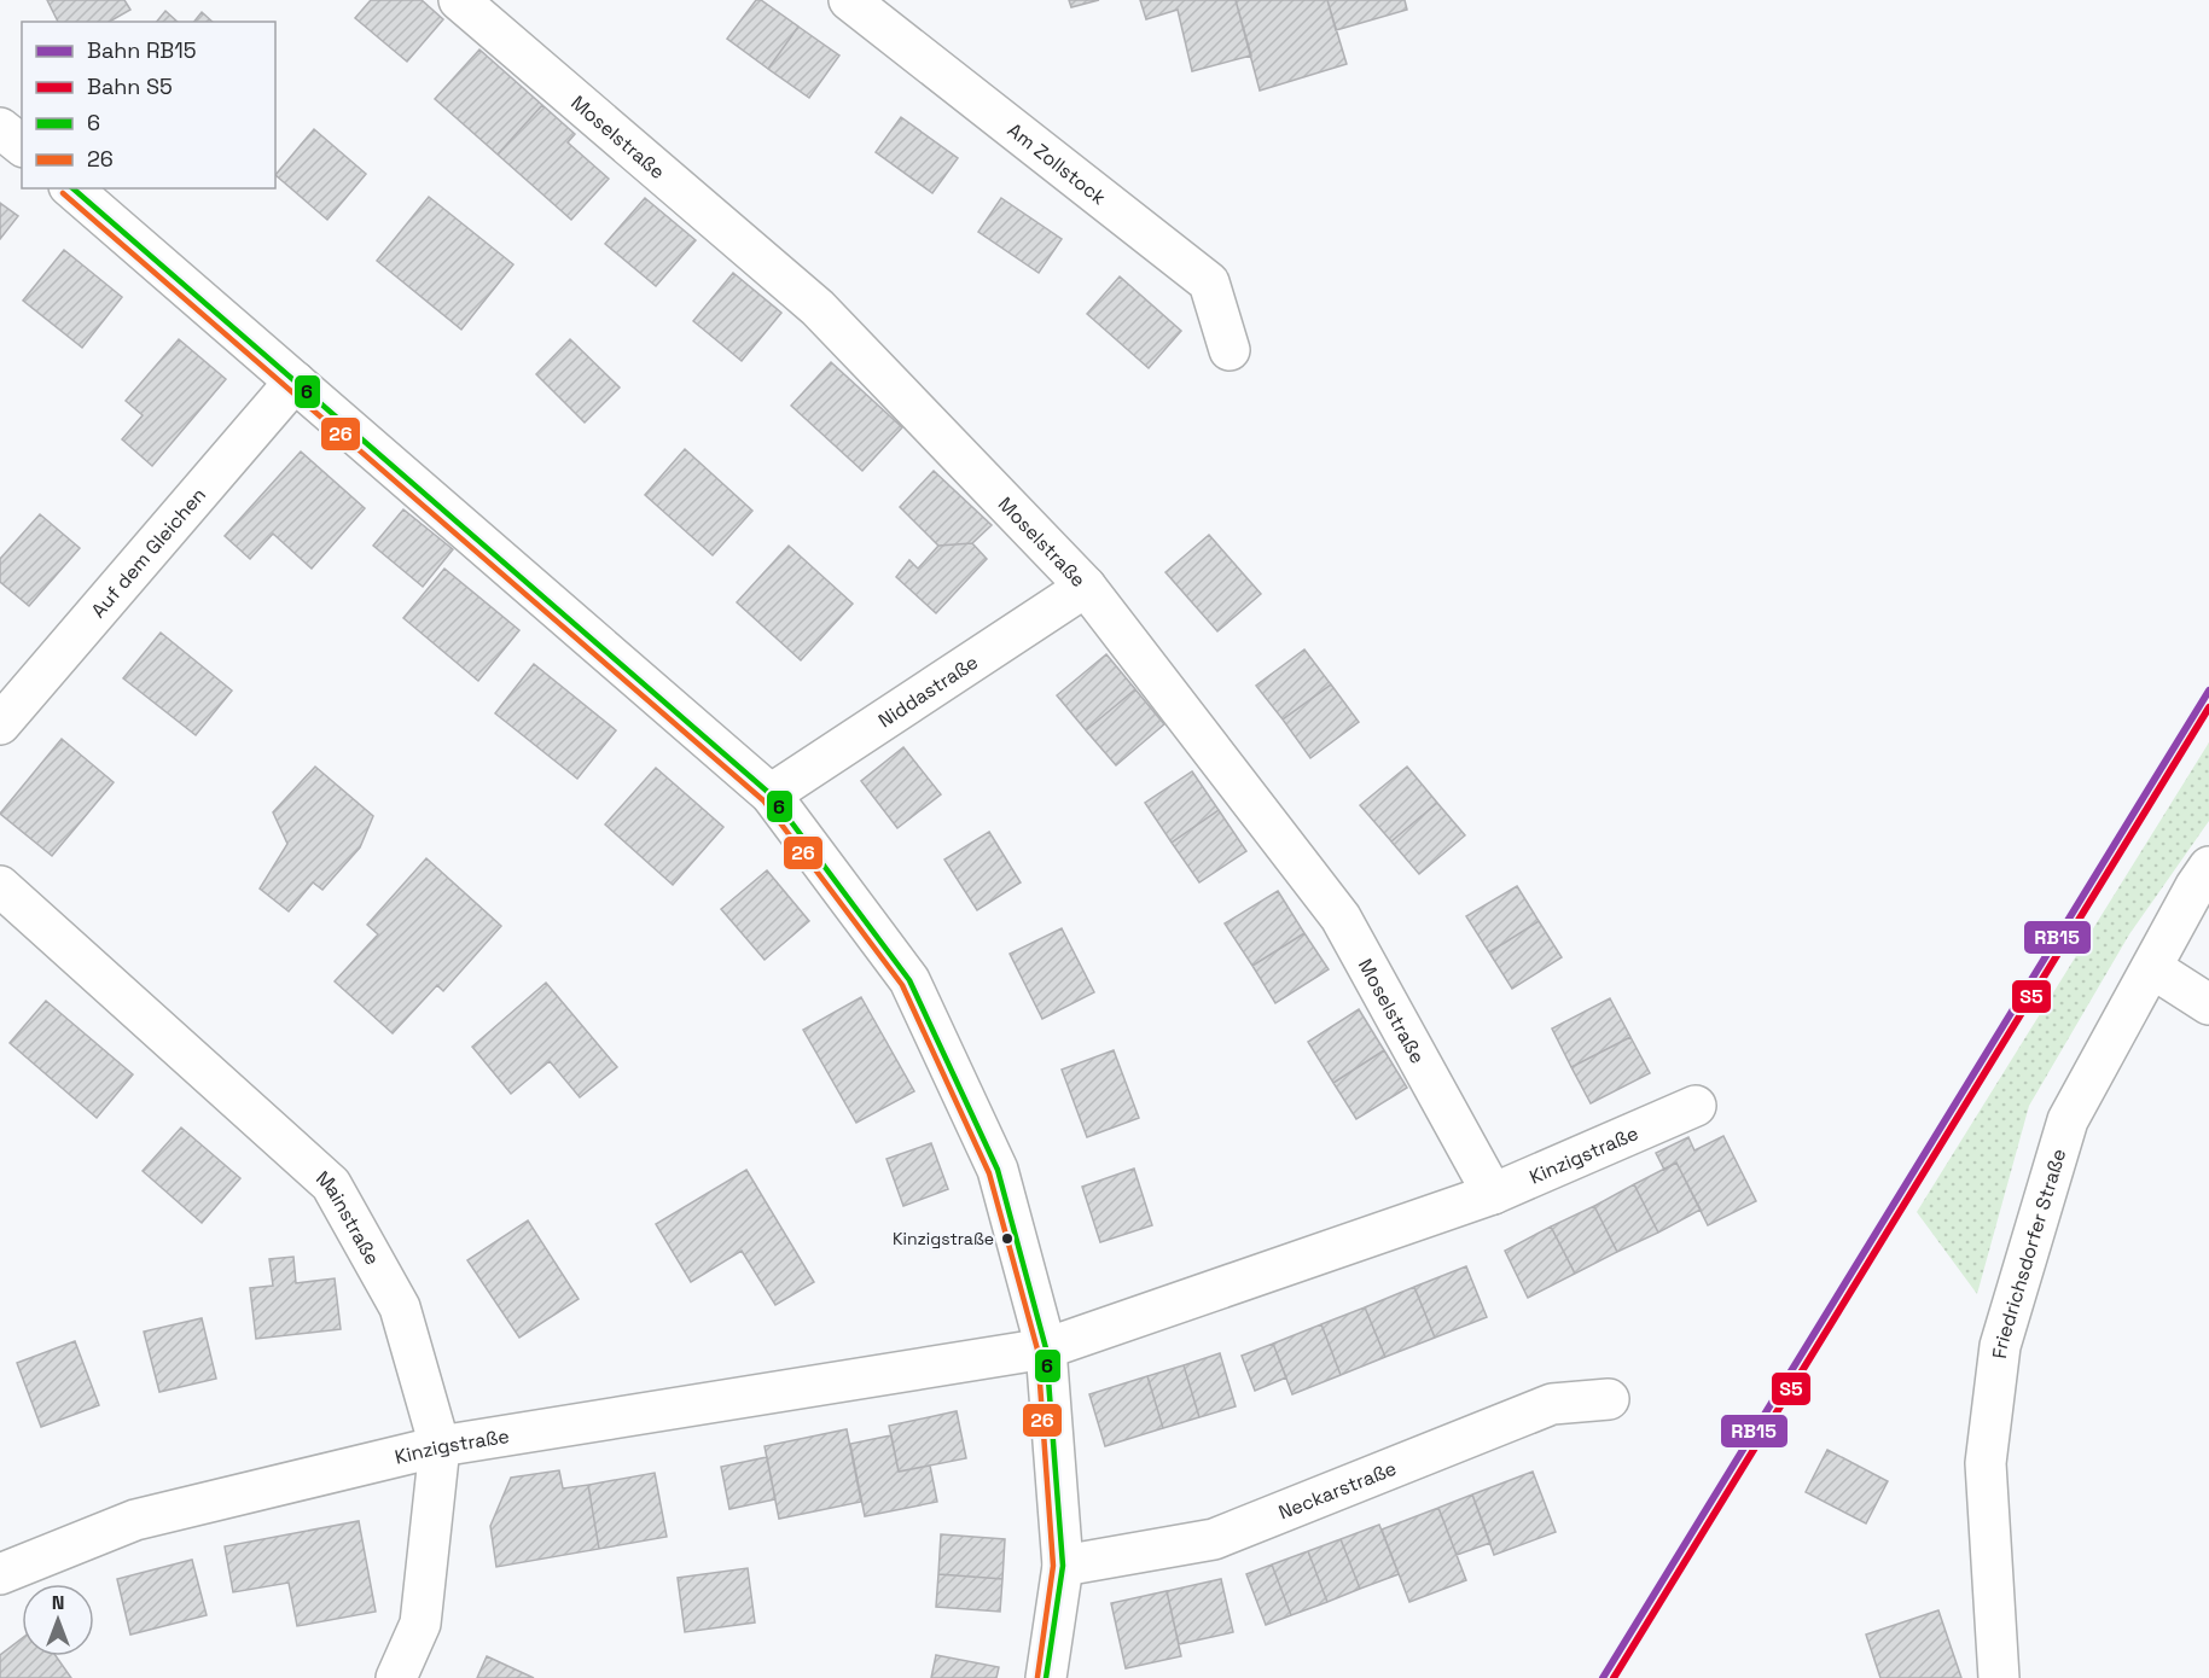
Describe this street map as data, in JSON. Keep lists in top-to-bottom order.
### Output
{
  "streets": {
    "street": [
      "Moselstraße",
      "Am Zollstock",
      "Auf dem Gleichen",
      "Niddastraße",
      "Kinzigstraße",
      "Mainstraße",
      "Friedrichsdorfer Straße",
      "Neckarstraße"
    ]
  },
  "crossings": [
    ["Moselstraße", "Niddastraße"],
    ["Moselstraße", "Kinzigstraße"],
    ["Kinzigstraße", "Mainstraße"]
  ],
  "places": ["Kinzigstraße"],
  "lines": [
    "transit line 6",
    "transit line 26",
    "rail line RB15",
    "rail line S5"
  ],
  "legend": [
    "Bahn RB15",
    "Bahn S5",
    "6",
    "26"
  ],
  "north": "top"
}
